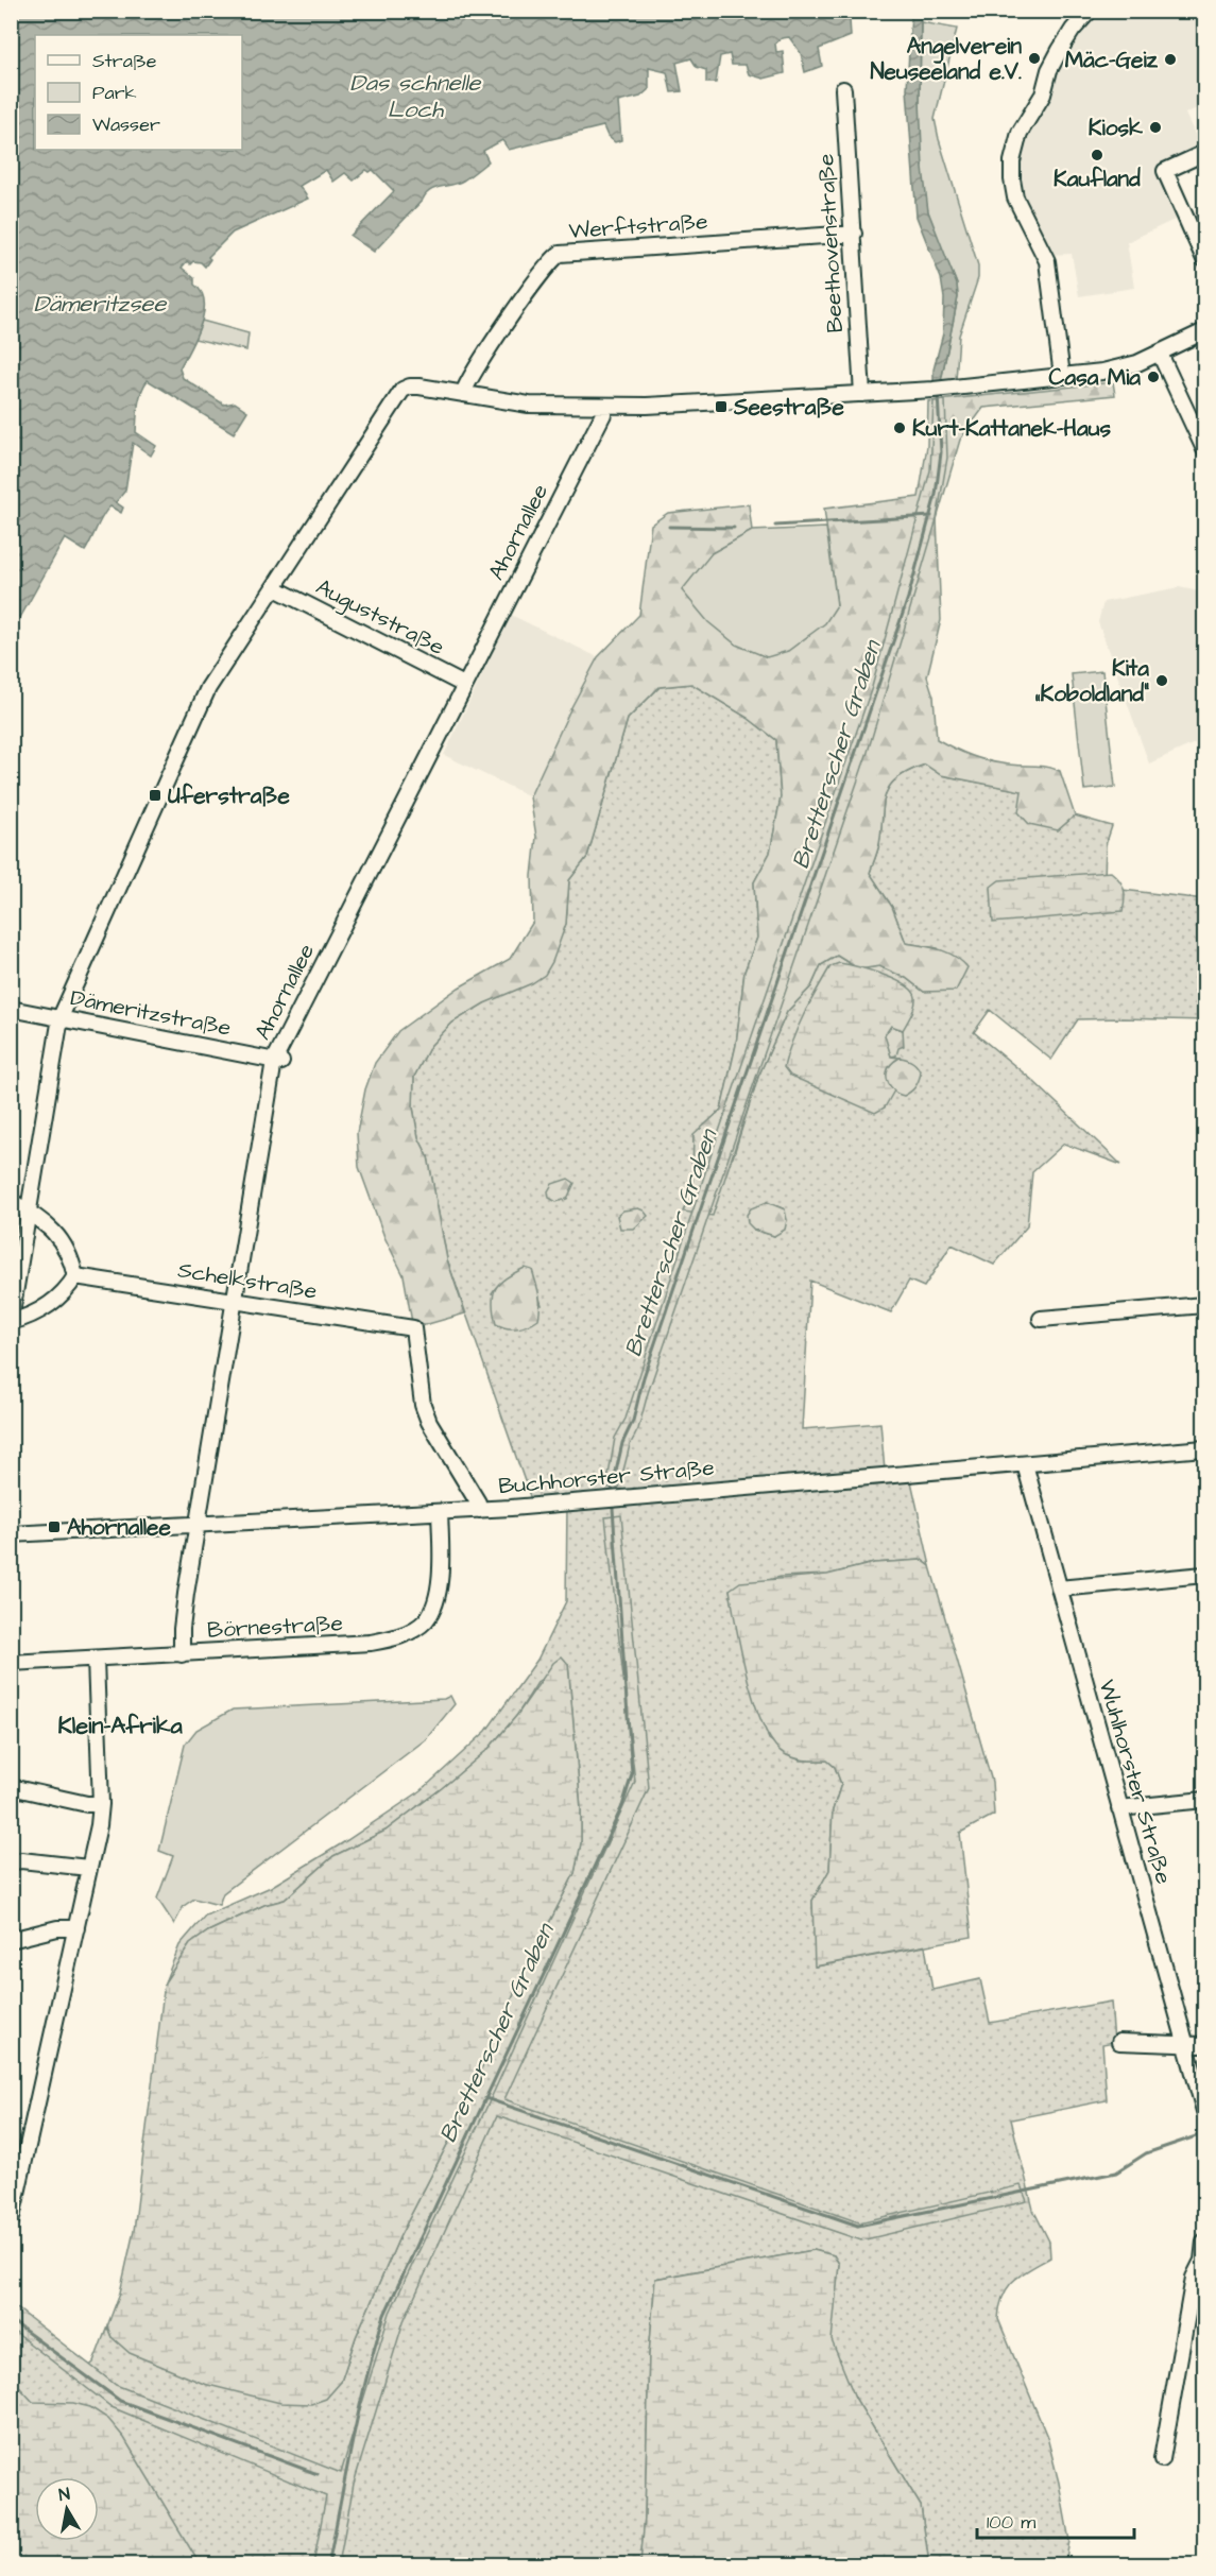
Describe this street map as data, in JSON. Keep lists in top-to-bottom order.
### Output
{
  "streets": {
    "street": [
      "Werftstraße",
      "Beethovenstraße",
      "Ahornallee",
      "Auguststraße",
      "Dämeritzstraße",
      "Schelkstraße",
      "Buchhorster Straße",
      "Börnestraße",
      "Wuhlhorster Straße"
    ]
  },
  "crossings": [
    ["Werftstraße", "Beethovenstraße"],
    ["Ahornallee", "Auguststraße"],
    ["Ahornallee", "Dämeritzstraße"],
    ["Ahornallee", "Schelkstraße"],
    ["Ahornallee", "Buchhorster Straße"],
    ["Ahornallee", "Börnestraße"],
    ["Schelkstraße", "Buchhorster Straße"],
    ["Buchhorster Straße", "Börnestraße"],
    ["Buchhorster Straße", "Wuhlhorster Straße"]
  ],
  "districts": ["Klein-Afrika"],
  "water": ["Das schnelle Loch", "Dämeritzsee", "Bretterscher Graben"],
  "places": {
    "other": [
      "Angelverein Neuseeland e.V.",
      "Mäc-Geiz",
      "Kiosk",
      "Kaufland",
      "Casa Mia",
      "Kurt-Kattanek-Haus",
      "Kita „Koboldland“"
    ],
    "transit": ["Seestraße", "Uferstraße", "Ahornallee"]
  },
  "legend": ["Straße", "Park", "Wasser"],
  "scale_bar": "100 m",
  "north": "top"
}
